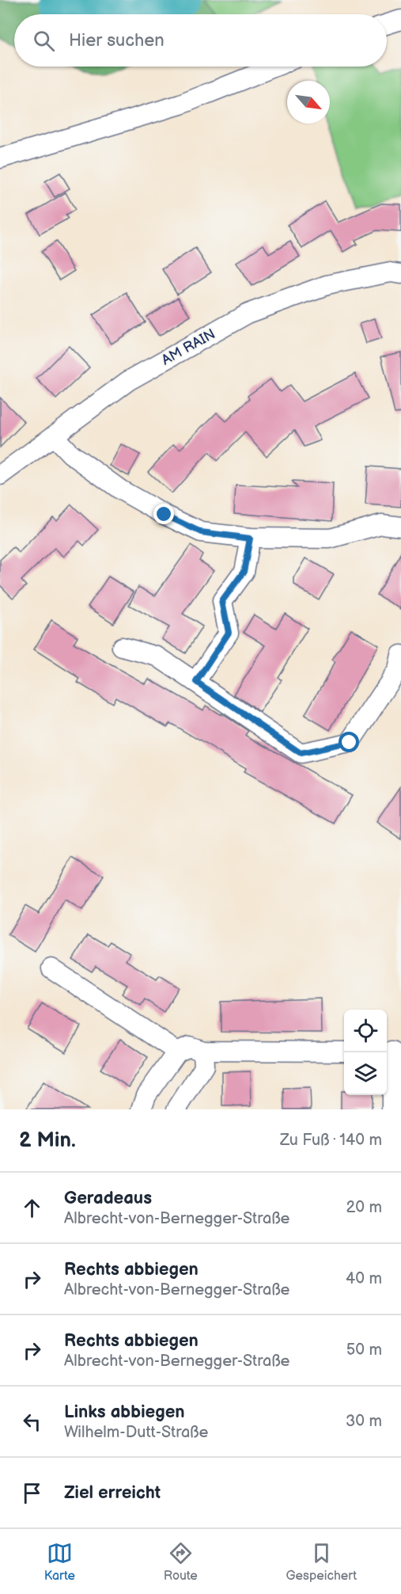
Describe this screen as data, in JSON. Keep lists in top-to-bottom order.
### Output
{
  "streets": {
    "street": ["AM RAIN"]
  },
  "north": "bottom right",
  "page": {
    "search": "Hier suchen",
    "heading": ["2 Min.", "Zu Fuß · 140 m"],
    "list": [
      ["Geradeaus", "Albrecht-von-Bernegger-Straße", "20 m"],
      ["Rechts abbiegen", "Albrecht-von-Bernegger-Straße", "40 m"],
      ["Rechts abbiegen", "Albrecht-von-Bernegger-Straße", "50 m"],
      ["Links abbiegen", "Wilhelm-Dutt-Straße", "30 m"],
      "Ziel erreicht"
    ],
    "nav": ["Karte", "Route", "Gespeichert"]
  }
}
